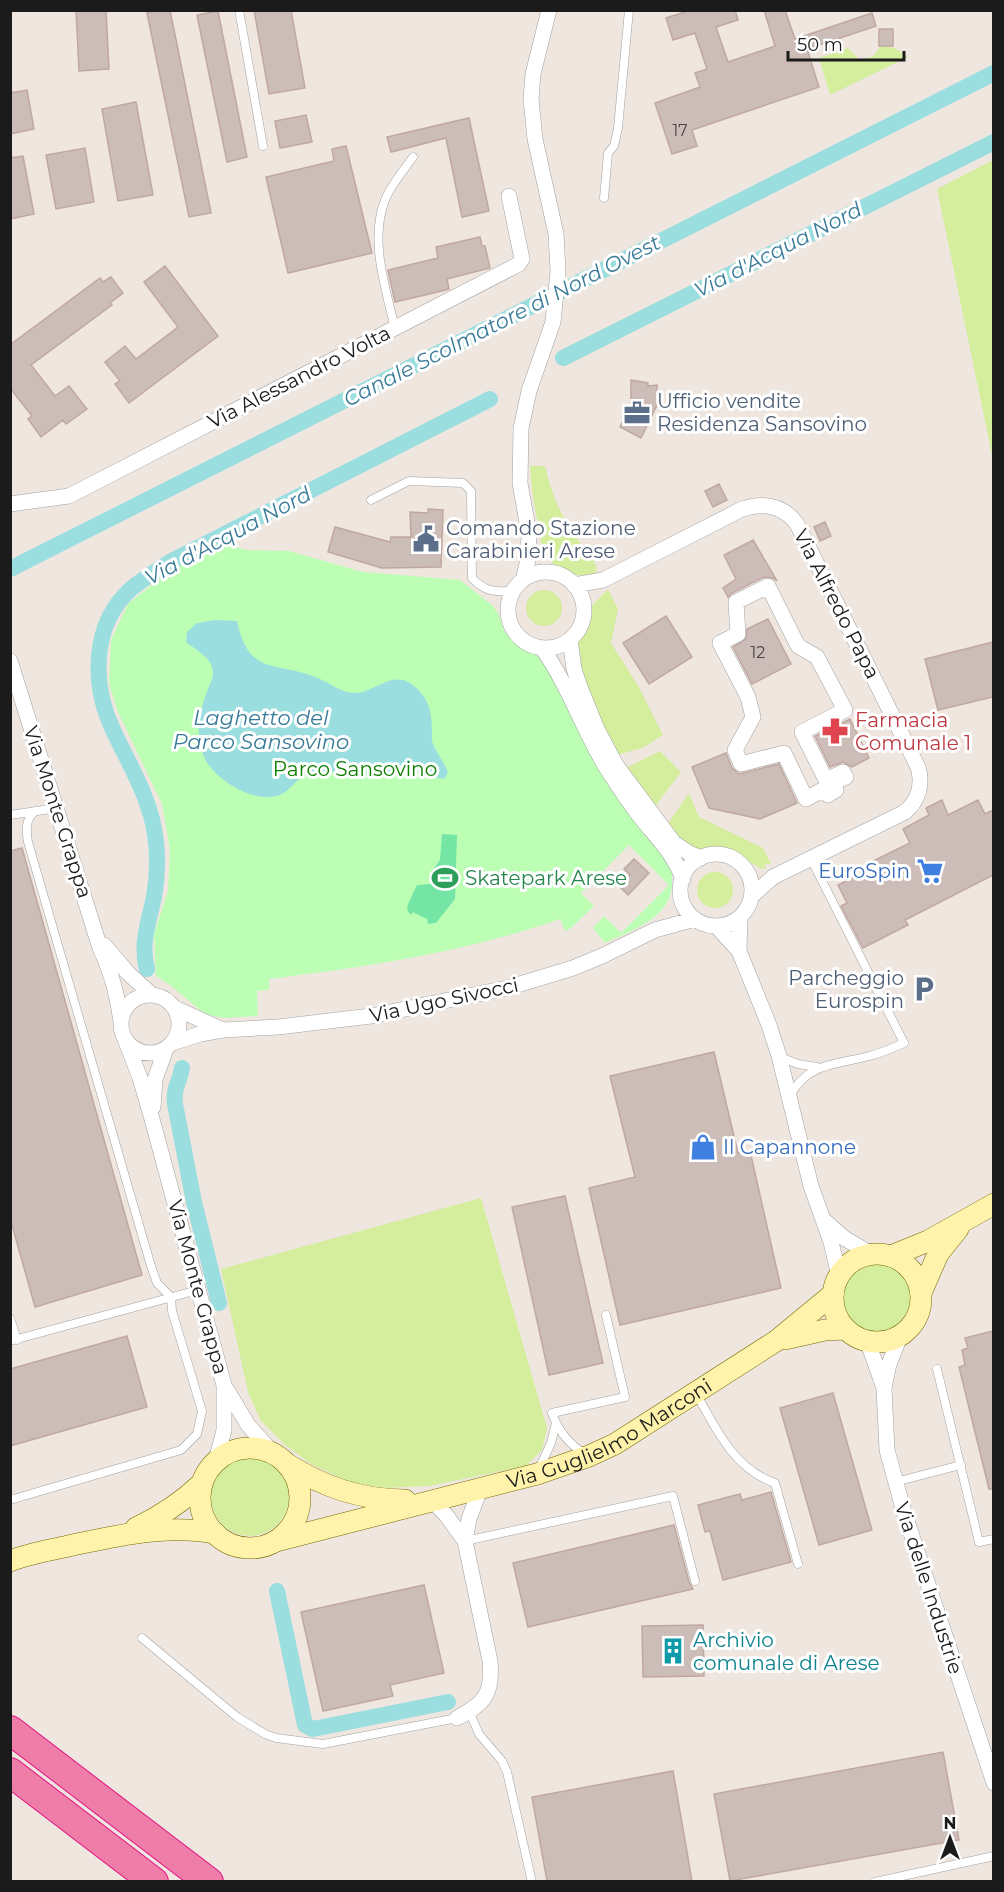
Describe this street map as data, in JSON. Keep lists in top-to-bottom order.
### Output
{
  "streets": {
    "street": [
      "Via Alessandro Volta",
      "Via Alfredo Papa",
      "Via Monte Grappa",
      "Via Ugo Sivocci",
      "Via Guglielmo Marconi",
      "Via delle Industrie"
    ]
  },
  "crossings": [
    ["Via Alfredo Papa", "Via Ugo Sivocci"],
    ["Via Monte Grappa", "Via Ugo Sivocci"],
    ["Via Monte Grappa", "Via Guglielmo Marconi"],
    ["Via Guglielmo Marconi", "Via delle Industrie"]
  ],
  "water": ["Via d'Acqua Nord", "Canale Scolmatore di Nord Ovest", "Laghetto del Parco Sansovino"],
  "parks": ["Parco Sansovino"],
  "places": {
    "office": ["Ufficio vendite Residenza Sansovino"],
    "public building": ["Comando Stazione Carabinieri Arese"],
    "pharmacy": ["Farmacia Comunale 1"],
    "supermarket": ["EuroSpin"],
    "sports": ["Skatepark Arese"],
    "parking": ["Parcheggio Eurospin"],
    "shop": ["Il Capannone"],
    "building": ["Archivio comunale di Arese"]
  },
  "house_numbers": ["17", "12"],
  "scale_bar": "50 m",
  "north": "top"
}
